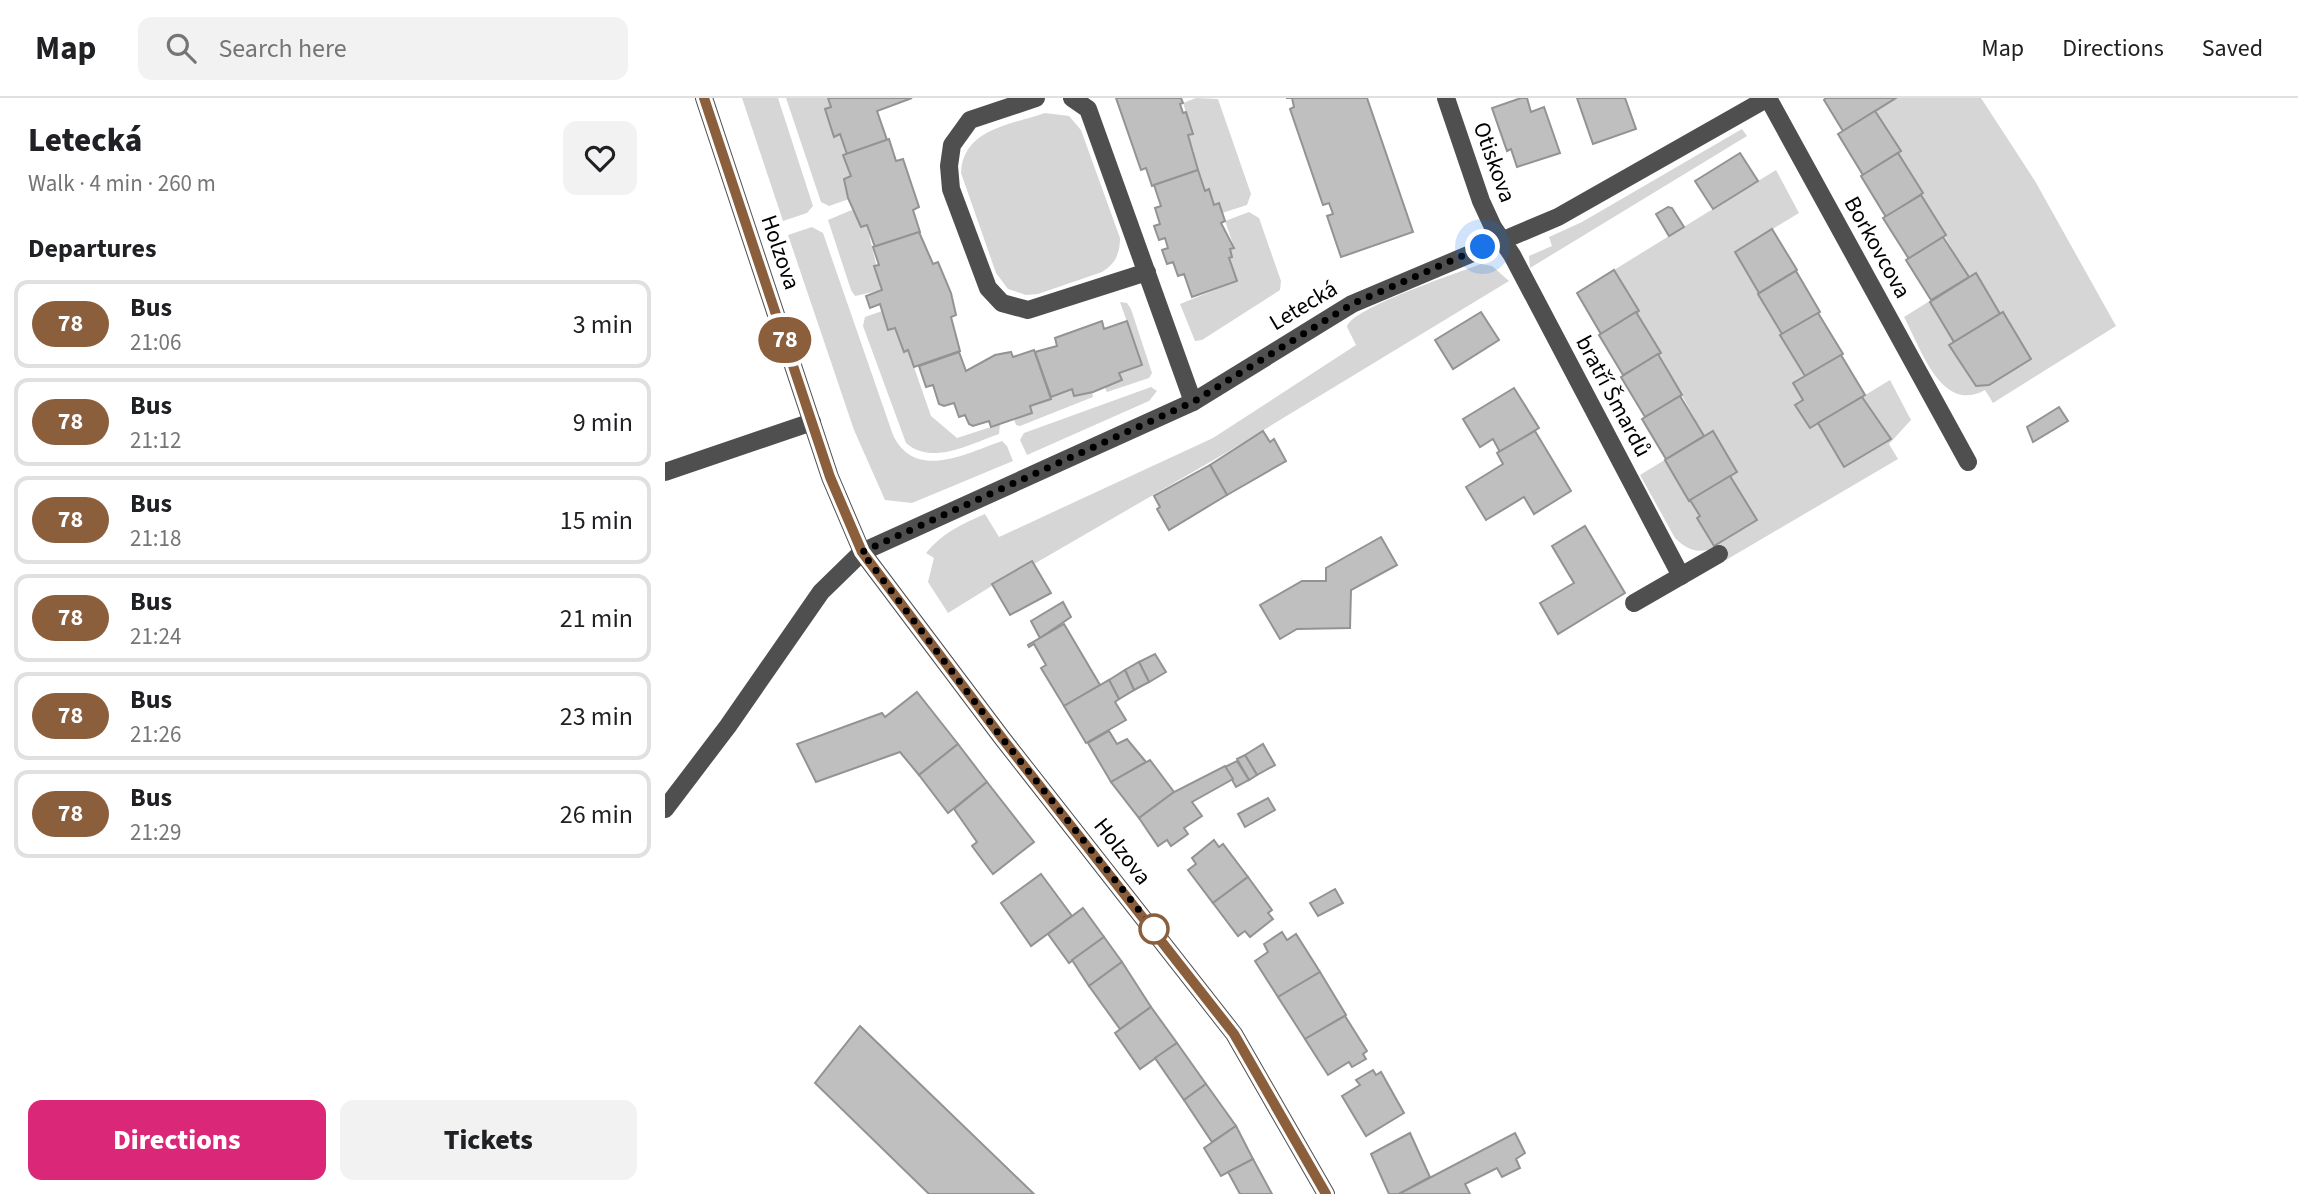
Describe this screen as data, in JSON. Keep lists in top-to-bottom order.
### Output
{
  "streets": {
    "street": [
      "Otiskova",
      "Borkovcova",
      "Holzova",
      "Letecká",
      "bratří Šmardů"
    ]
  },
  "crossings": [
    ["Otiskova", "Letecká"],
    ["Otiskova", "bratří Šmardů"],
    ["Borkovcova", "Letecká"],
    ["Holzova", "Letecká"],
    ["Letecká", "bratří Šmardů"]
  ],
  "lines": ["bus line 78"],
  "page": {
    "header": "Map",
    "search": "Search here",
    "nav": ["Map", "Directions", "Saved"],
    "heading": [
      ["Letecká", "Walk · 4 min · 260 m"],
      "Departures"
    ],
    "on_map": "78",
    "list": [
      {
        "mark": "78",
        "name": "Bus",
        "note": "21:06",
        "value": "3 min"
      },
      {
        "mark": "78",
        "name": "Bus",
        "note": "21:12",
        "value": "9 min"
      },
      {
        "mark": "78",
        "name": "Bus",
        "note": "21:18",
        "value": "15 min"
      },
      {
        "mark": "78",
        "name": "Bus",
        "note": "21:24",
        "value": "21 min"
      },
      {
        "mark": "78",
        "name": "Bus",
        "note": "21:26",
        "value": "23 min"
      },
      {
        "mark": "78",
        "name": "Bus",
        "note": "21:29",
        "value": "26 min"
      }
    ],
    "buttons": ["Directions", "Tickets"]
  }
}
